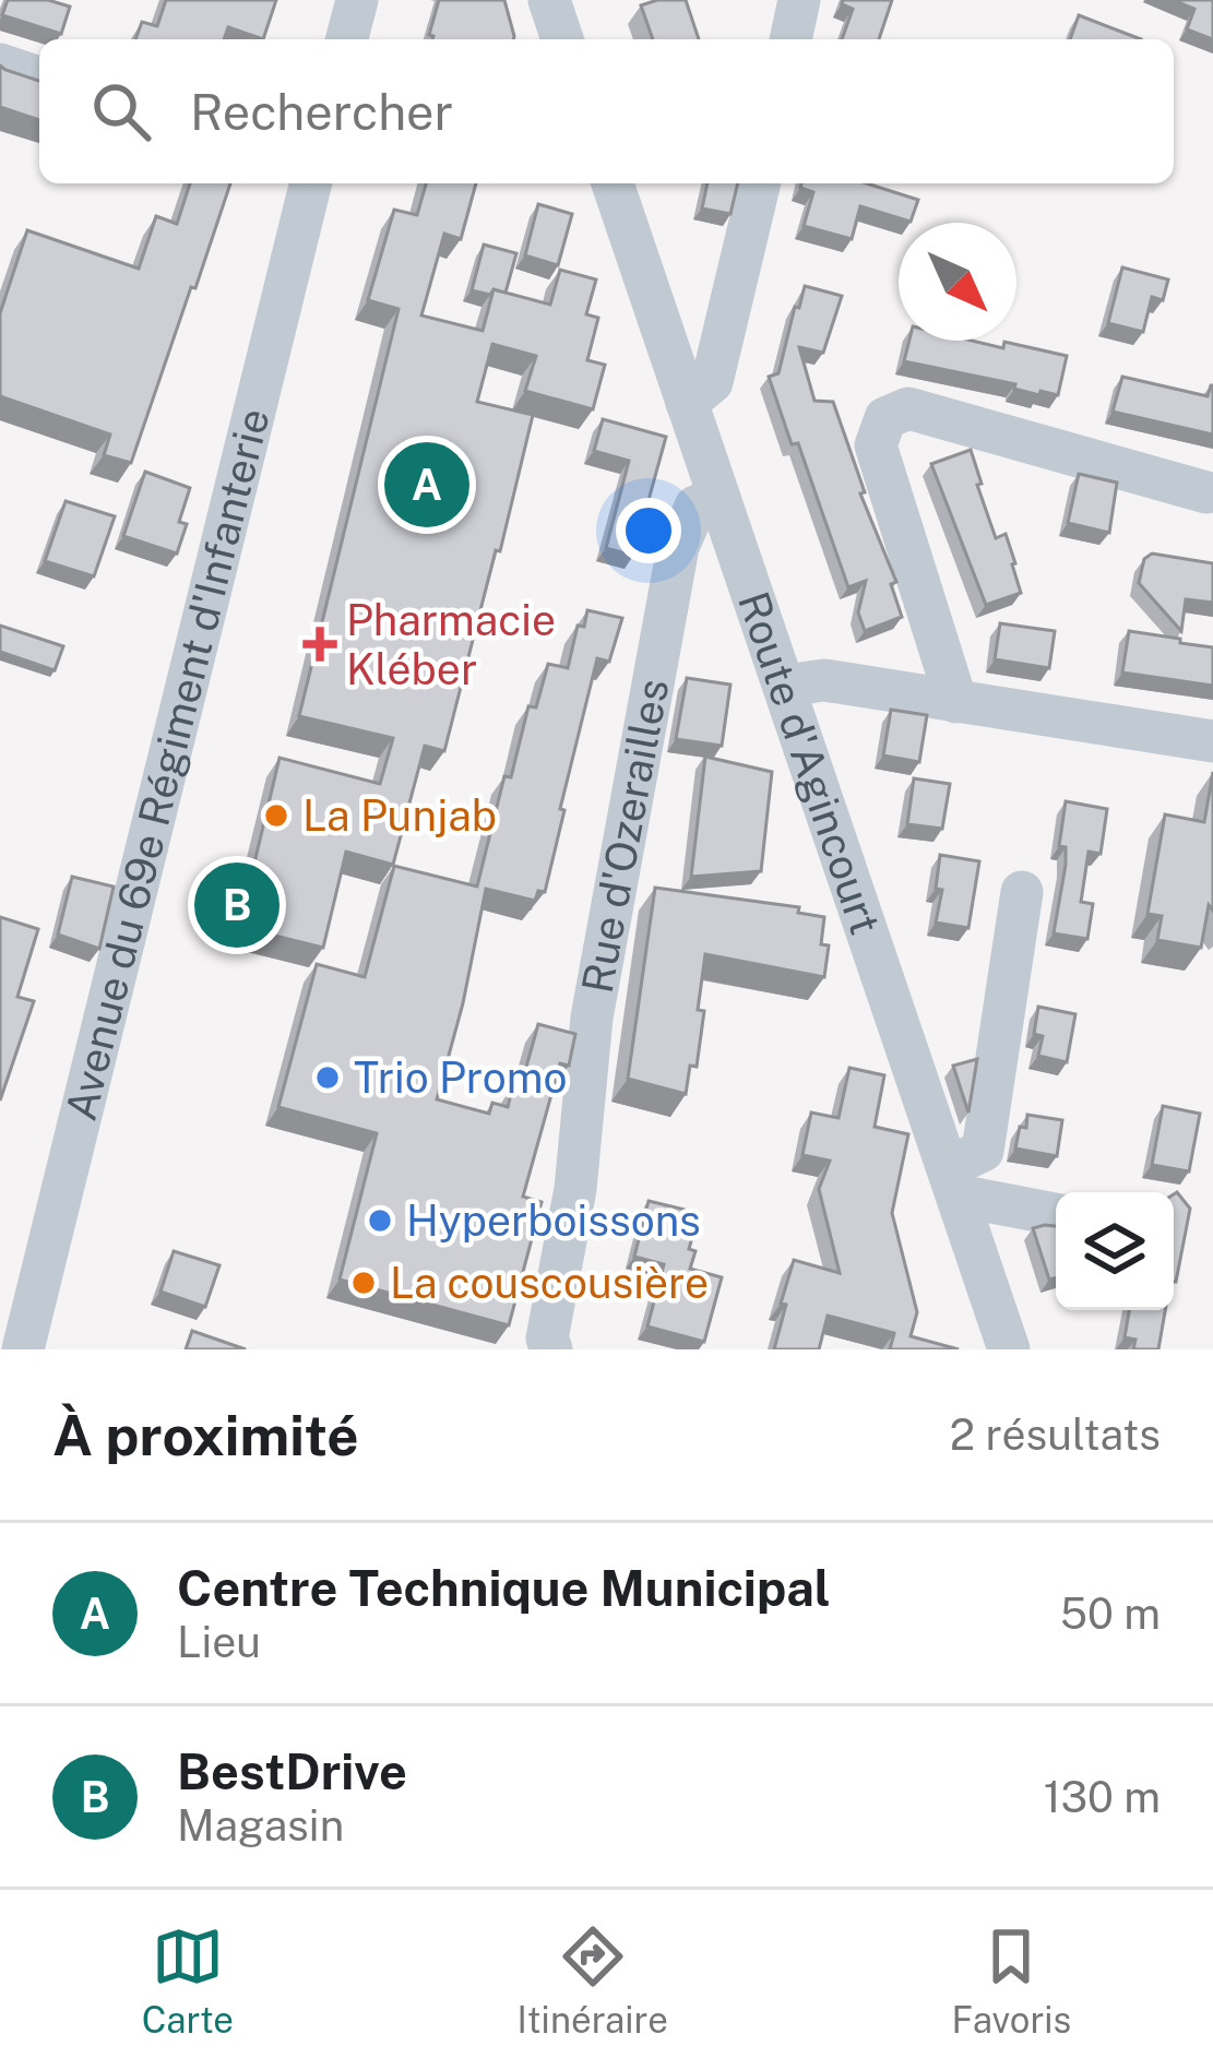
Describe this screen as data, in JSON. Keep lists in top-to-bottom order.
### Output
{
  "streets": {
    "street": ["Avenue du 69e Régiment d'Infanterie", "Route d'Agincourt", "Rue d'Ozerailles"]
  },
  "crossings": [
    ["Route d'Agincourt", "Rue d'Ozerailles"]
  ],
  "places": {
    "health": ["Pharmacie Kléber"],
    "other": [
      "La Punjab",
      "Trio Promo",
      "Hyperboissons",
      "La couscousière"
    ]
  },
  "north": "bottom right",
  "page": {
    "search": "Rechercher",
    "pins": ["A", "B"],
    "heading": ["À proximité", "2 résultats"],
    "list": [
      {
        "mark": "A",
        "name": "Centre Technique Municipal",
        "note": "Lieu",
        "value": "50 m"
      },
      {
        "mark": "B",
        "name": "BestDrive",
        "note": "Magasin",
        "value": "130 m"
      }
    ],
    "nav": ["Carte", "Itinéraire", "Favoris"]
  }
}
